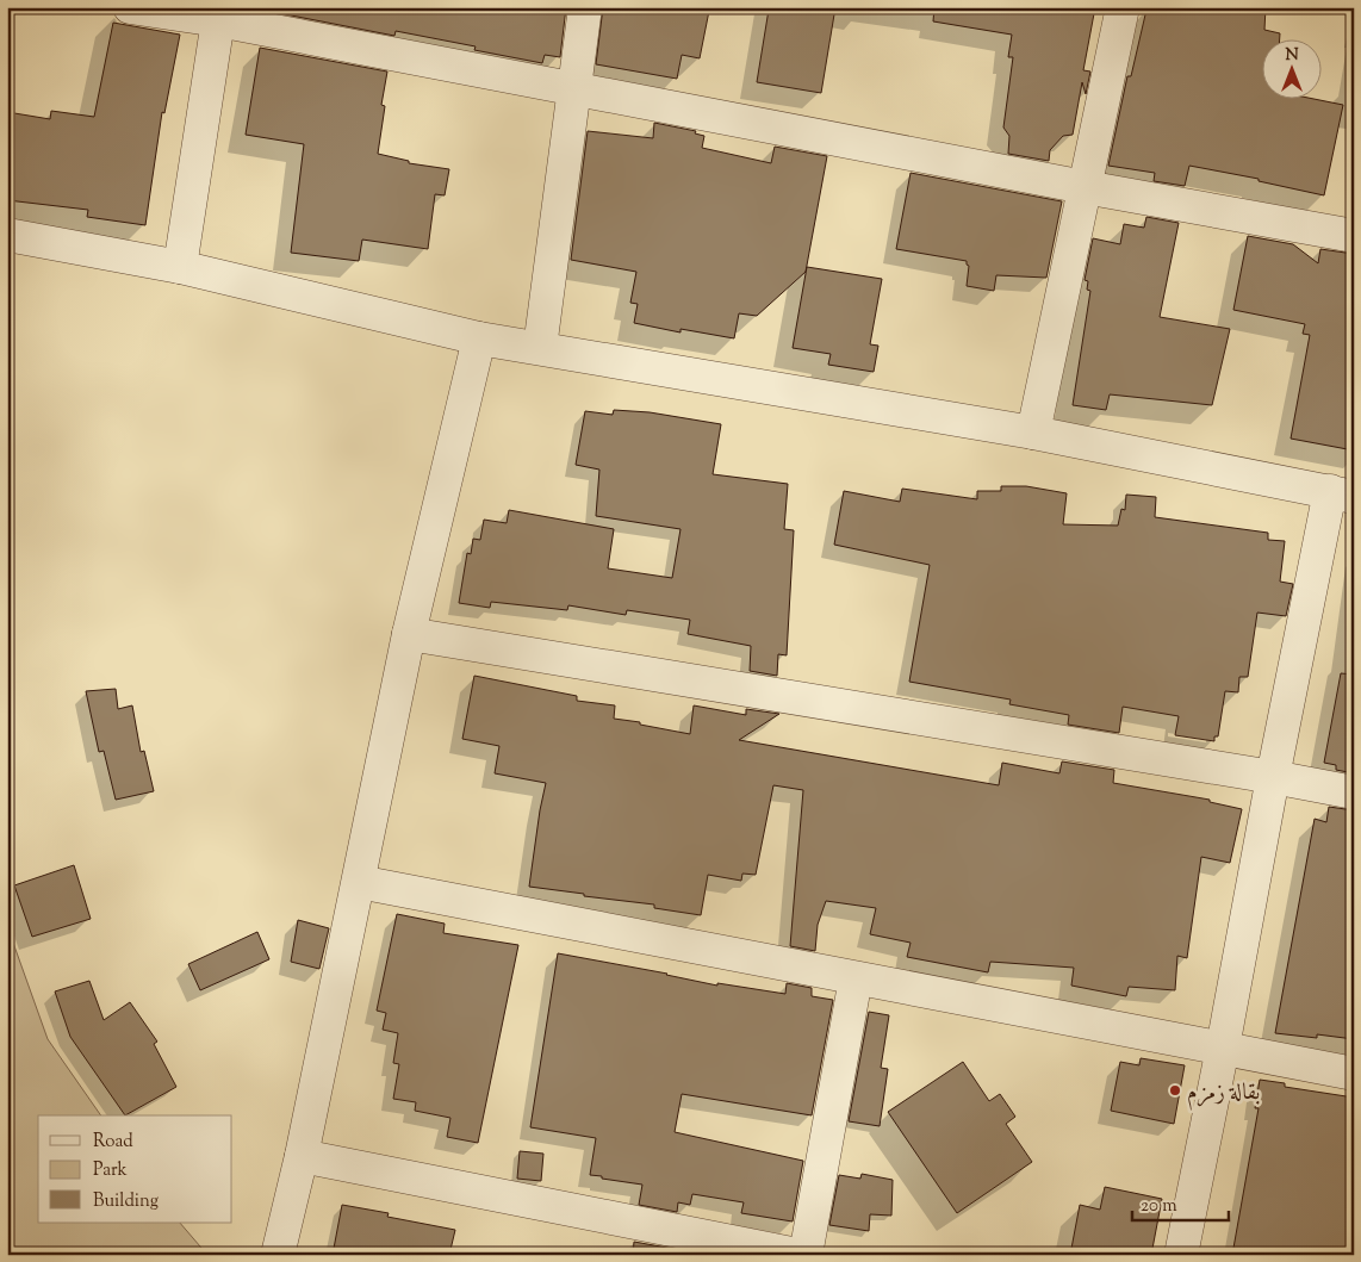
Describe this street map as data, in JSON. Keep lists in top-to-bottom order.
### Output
{
  "places": ["بقالة زمزم"],
  "legend": ["Road", "Park", "Building"],
  "scale_bar": "20 m",
  "north": "top"
}
